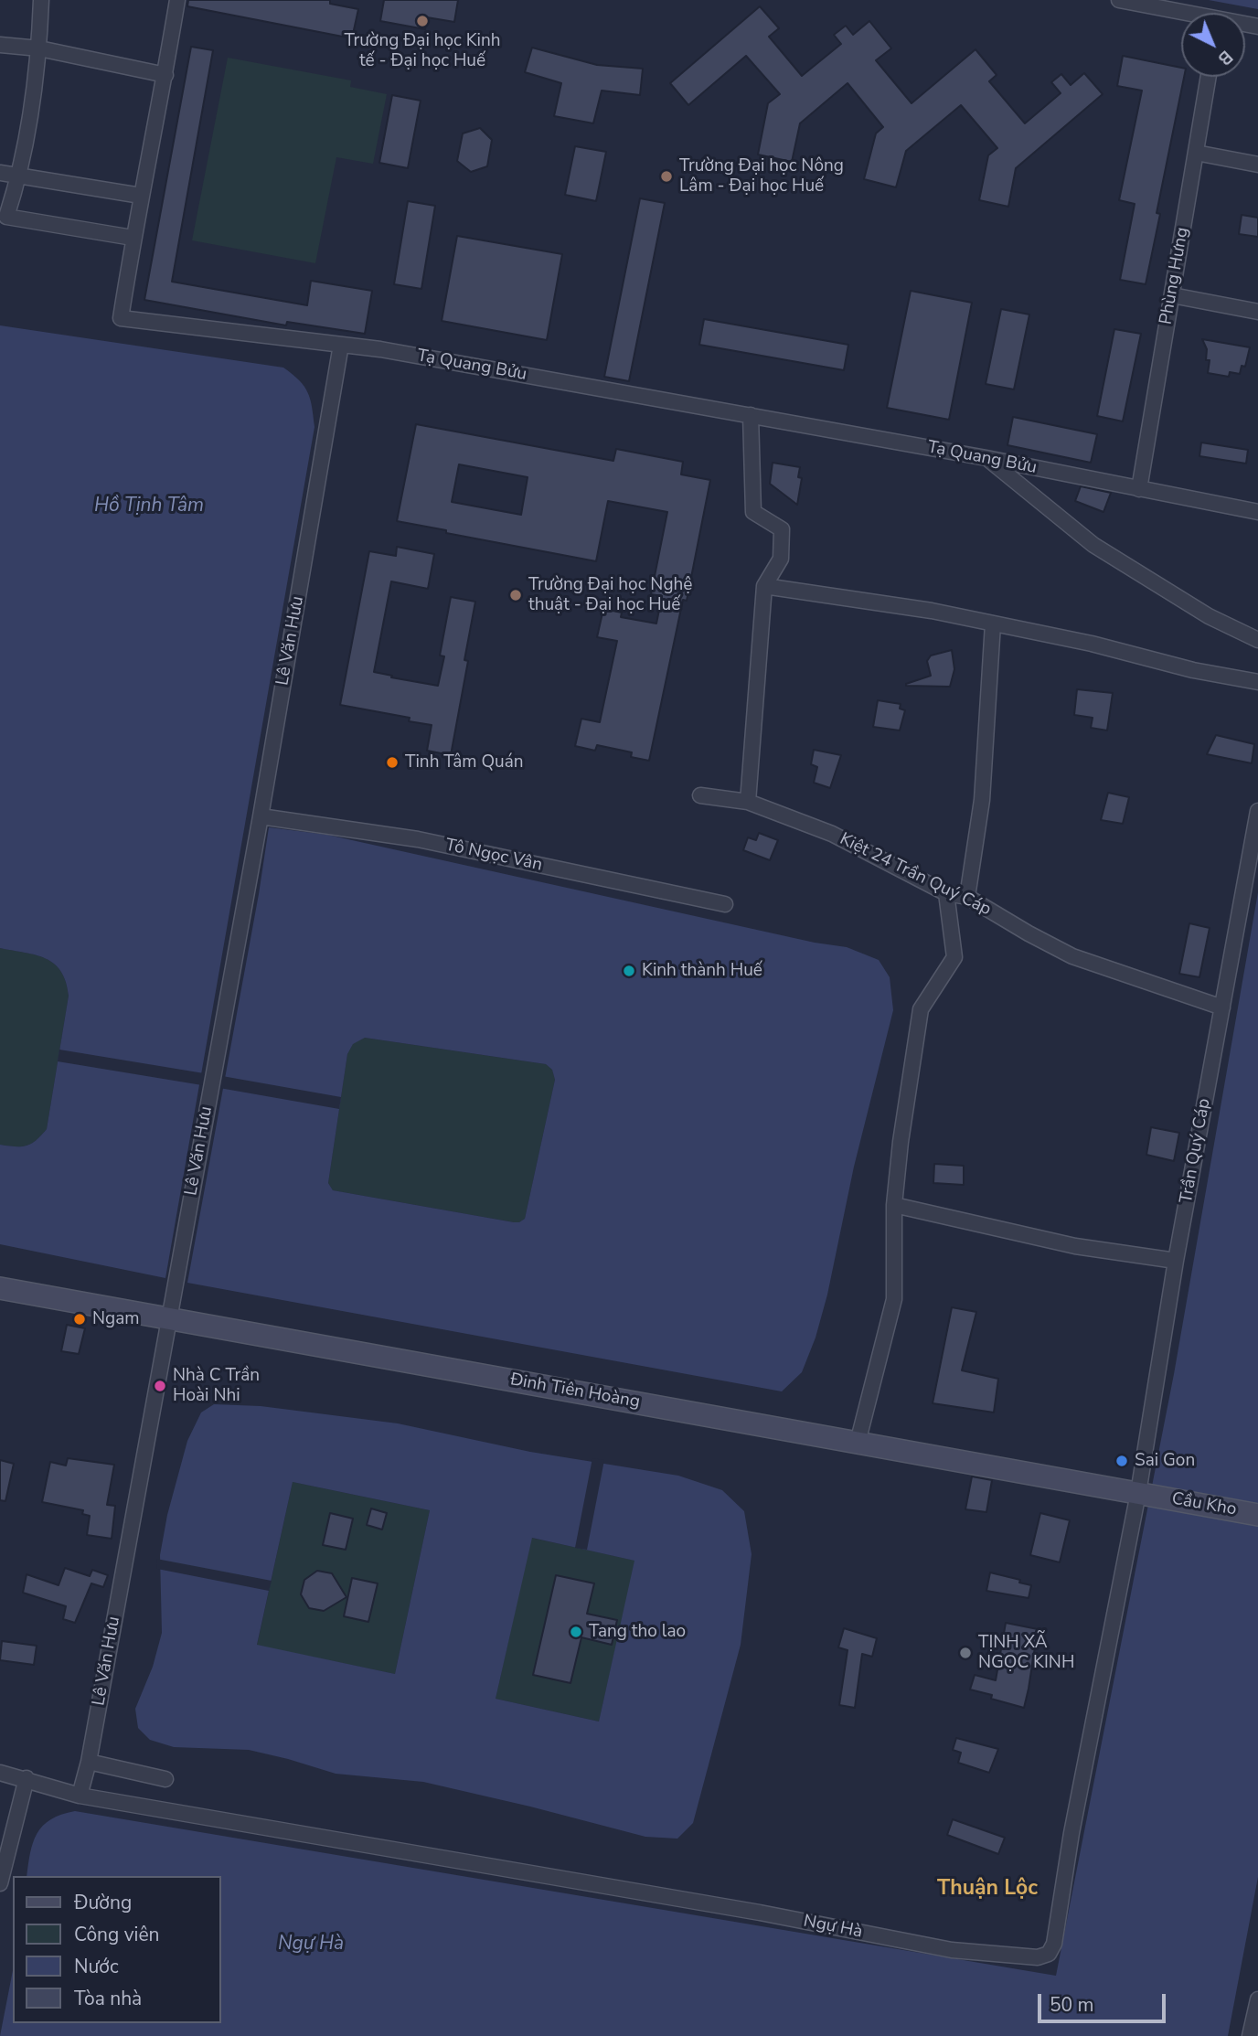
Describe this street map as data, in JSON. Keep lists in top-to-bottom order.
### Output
{
  "streets": {
    "main road": ["Đinh Tiên Hoàng", "Cầu Kho"],
    "street": [
      "Phùng Hưng",
      "Tạ Quang Bửu",
      "Lê Văn Hưu",
      "Tô Ngọc Vân",
      "Kiệt 24 Trần Quý Cáp",
      "Trần Quý Cáp",
      "Ngự Hà"
    ]
  },
  "crossings": [
    ["Phùng Hưng", "Tạ Quang Bửu"],
    ["Tạ Quang Bửu", "Lê Văn Hưu"],
    ["Lê Văn Hưu", "Tô Ngọc Vân"],
    ["Lê Văn Hưu", "Đinh Tiên Hoàng"],
    ["Lê Văn Hưu", "Ngự Hà"],
    ["Kiệt 24 Trần Quý Cáp", "Trần Quý Cáp"],
    ["Trần Quý Cáp", "Đinh Tiên Hoàng"],
    ["Trần Quý Cáp", "Cầu Kho"],
    ["Trần Quý Cáp", "Ngự Hà"],
    ["Đinh Tiên Hoàng", "Cầu Kho"],
    ["Đinh Tiên Hoàng", "Ngự Hà"],
    ["Cầu Kho", "Ngự Hà"]
  ],
  "districts": ["Thuận Lộc"],
  "water": ["Hồ Tịnh Tâm", "Ngự Hà"],
  "places": [
    "Trường Đại học Kinh tế - Đại học Huế",
    "Trường Đại học Nông Lâm - Đại học Huế",
    "Trường Đại học Nghệ thuật - Đại học Huế",
    "Tinh Tâm Quán",
    "Kinh thành Huế",
    "Ngam",
    "Nhà C Trần Hoài Nhi",
    "Sai Gon",
    "Tang tho lao",
    "TỊNH XÃ NGỌC KINH"
  ],
  "legend": [
    "Đường",
    "Công viên",
    "Nước",
    "Tòa nhà"
  ],
  "scale_bar": "50 m",
  "north": "bottom right"
}
